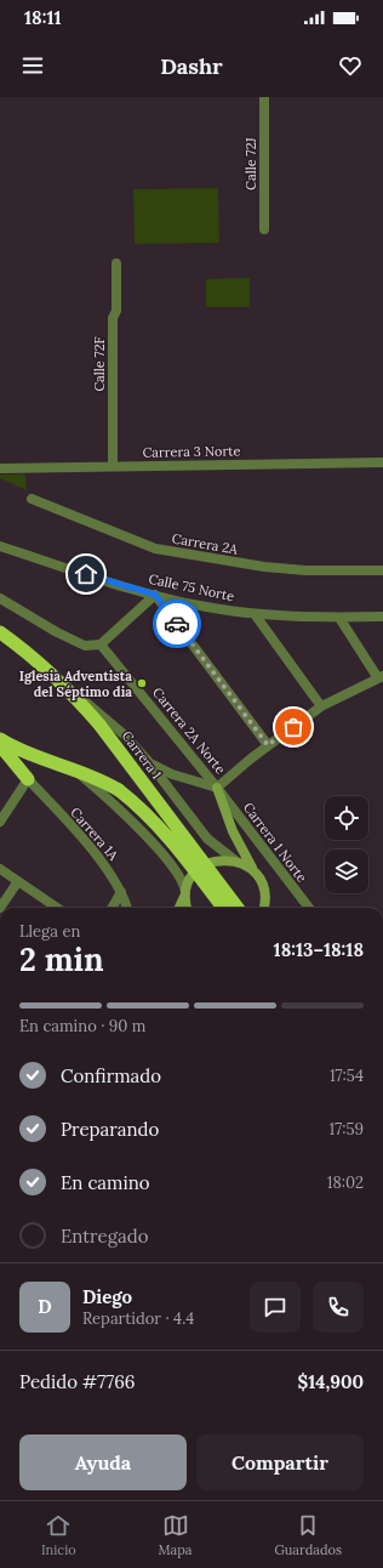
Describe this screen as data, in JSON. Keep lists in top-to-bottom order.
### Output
{
  "streets": {
    "highway": ["Carrera 1"],
    "street": [
      "Calle 72J",
      "Calle 72F",
      "Carrera 3 Norte",
      "Carrera 2A",
      "Calle 75 Norte",
      "Carrera 2A Norte",
      "Carrera 1A",
      "Carrera 1 Norte"
    ]
  },
  "crossings": [
    ["Calle 72F", "Carrera 3 Norte"],
    ["Carrera 2A Norte", "Carrera 1 Norte"]
  ],
  "places": ["Iglesia Adventista del Séptimo dia"],
  "page": {
    "status": "18:11",
    "header": "Dashr",
    "heading": ["2 min", "Llega en", "18:13–18:18"],
    "panel": [
      "Diego",
      "Repartidor · 4.4",
      "Pedido #7766",
      "$14,900"
    ],
    "bar": "En camino · 90 m",
    "list": [
      ["Confirmado", "17:54"],
      ["Preparando", "17:59"],
      ["En camino", "18:02"],
      "Entregado"
    ],
    "round": "D",
    "buttons": ["Ayuda", "Compartir"],
    "tabs": ["Inicio", "Mapa", "Guardados"]
  }
}
